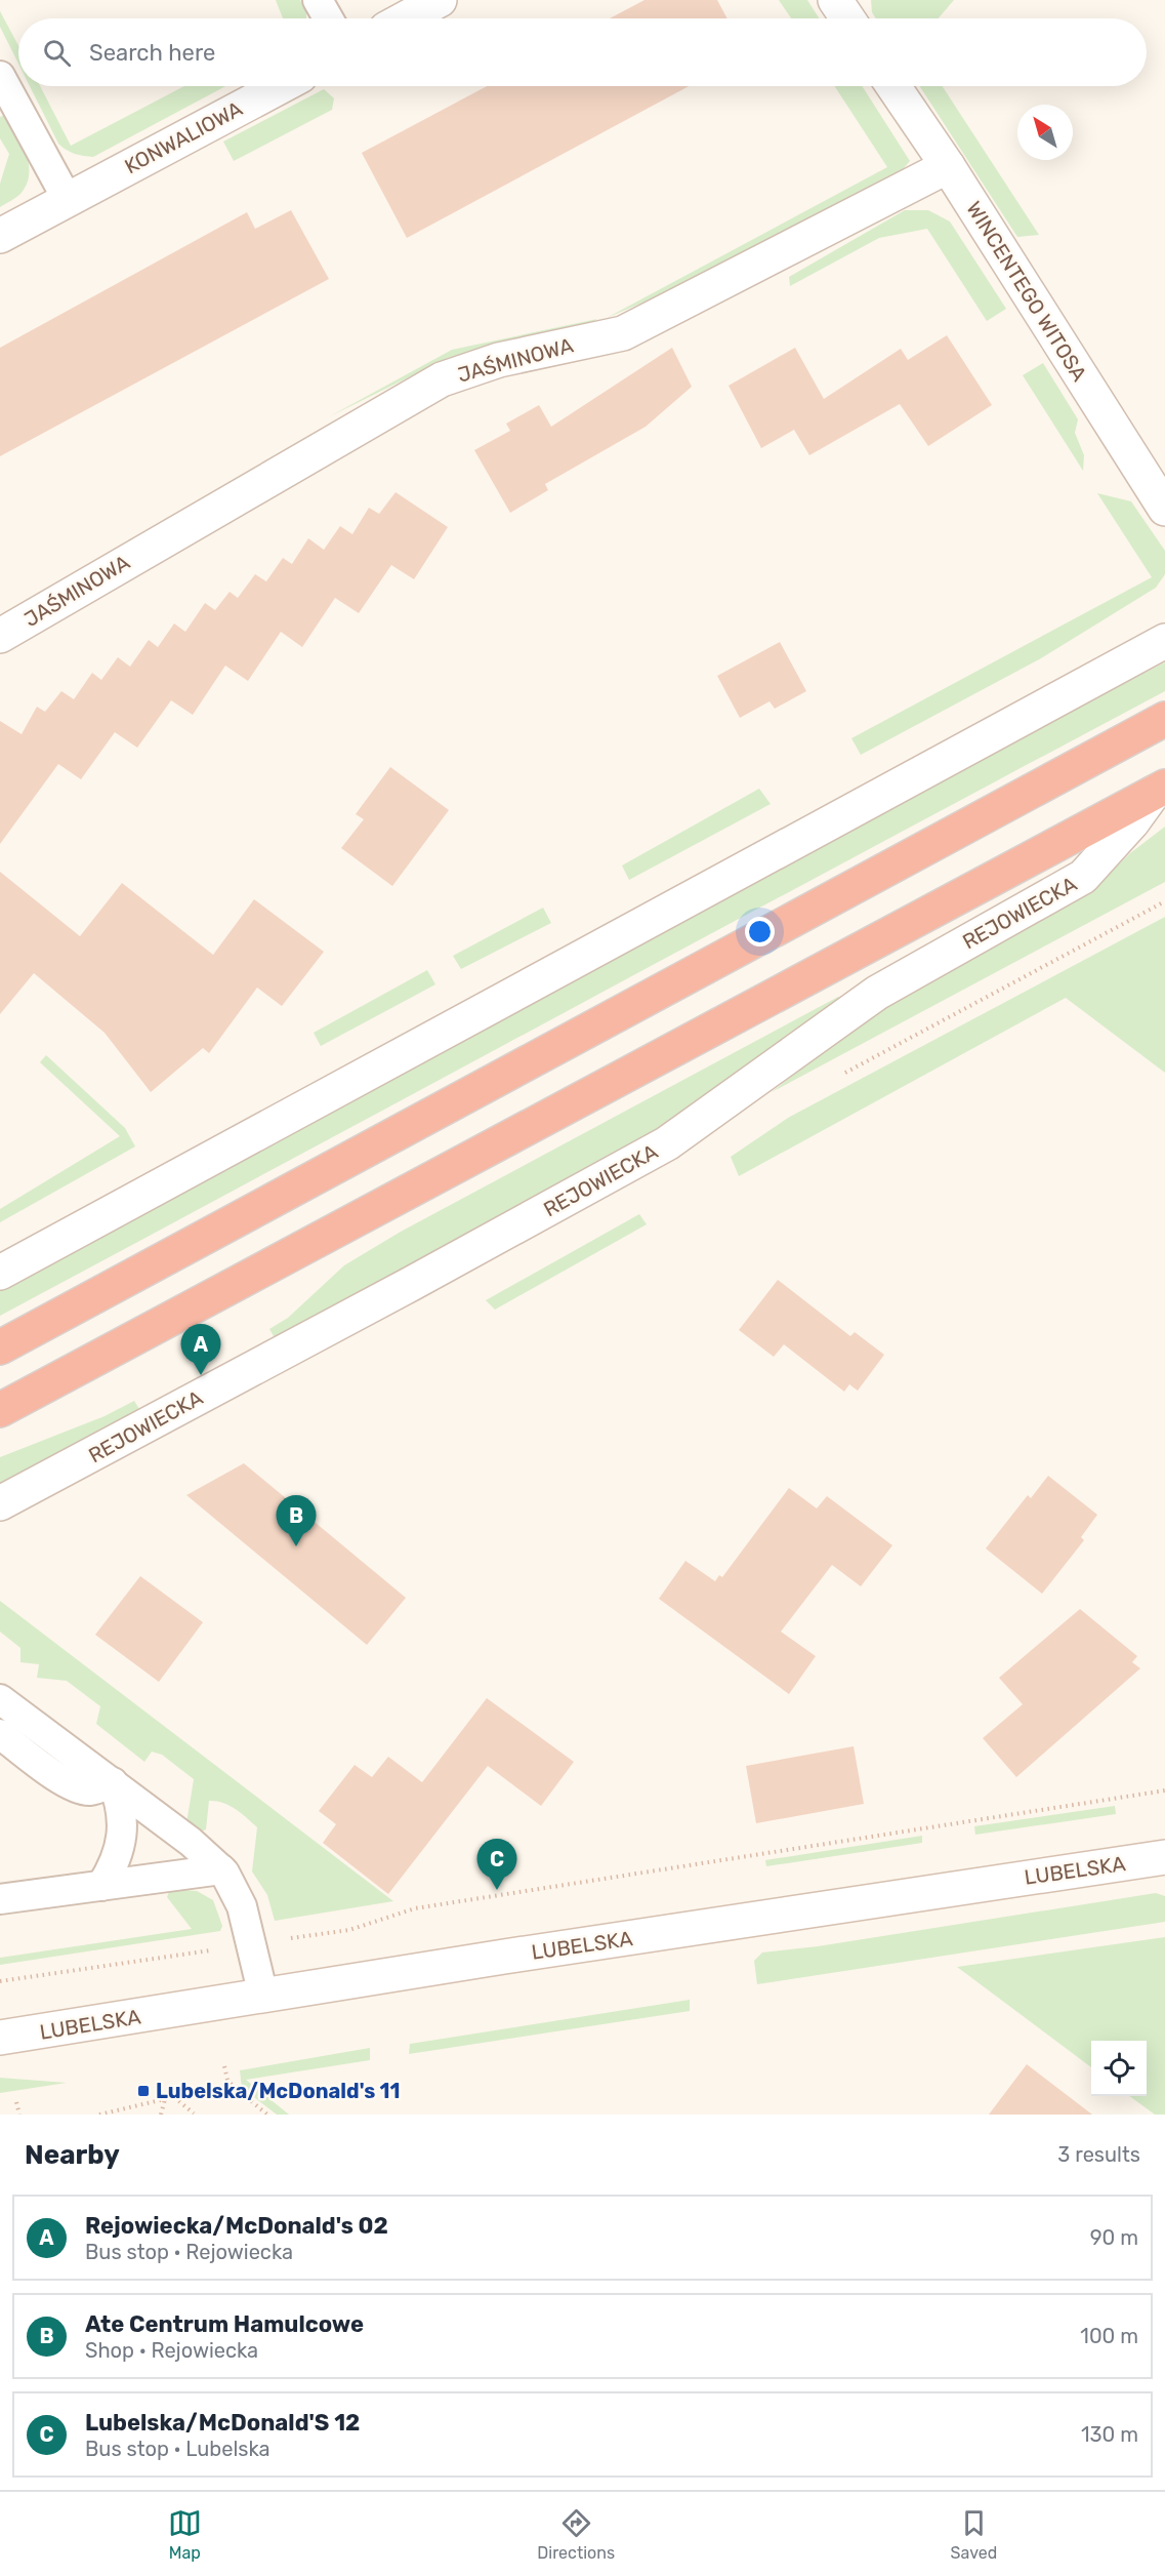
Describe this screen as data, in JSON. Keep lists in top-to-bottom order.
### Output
{
  "streets": {
    "highway": ["REJOWIECKA"],
    "street": [
      "KONWALIOWA",
      "WINCENTEGO WITOSA",
      "JAŚMINOWA",
      "LUBELSKA"
    ]
  },
  "crossings": [
    ["WINCENTEGO WITOSA", "JAŚMINOWA"]
  ],
  "places": {
    "transit": ["Lubelska/McDonald's 11"]
  },
  "north": "top left",
  "page": {
    "search": "Search here",
    "pins": ["A", "B", "C"],
    "heading": ["Nearby", "3 results"],
    "list": [
      {
        "mark": "A",
        "name": "Rejowiecka/McDonald's 02",
        "note": "Bus stop · Rejowiecka",
        "value": "90 m"
      },
      {
        "mark": "B",
        "name": "Ate Centrum Hamulcowe",
        "note": "Shop · Rejowiecka",
        "value": "100 m"
      },
      {
        "mark": "C",
        "name": "Lubelska/McDonald'S 12",
        "note": "Bus stop · Lubelska",
        "value": "130 m"
      }
    ],
    "nav": ["Map", "Directions", "Saved"]
  }
}
